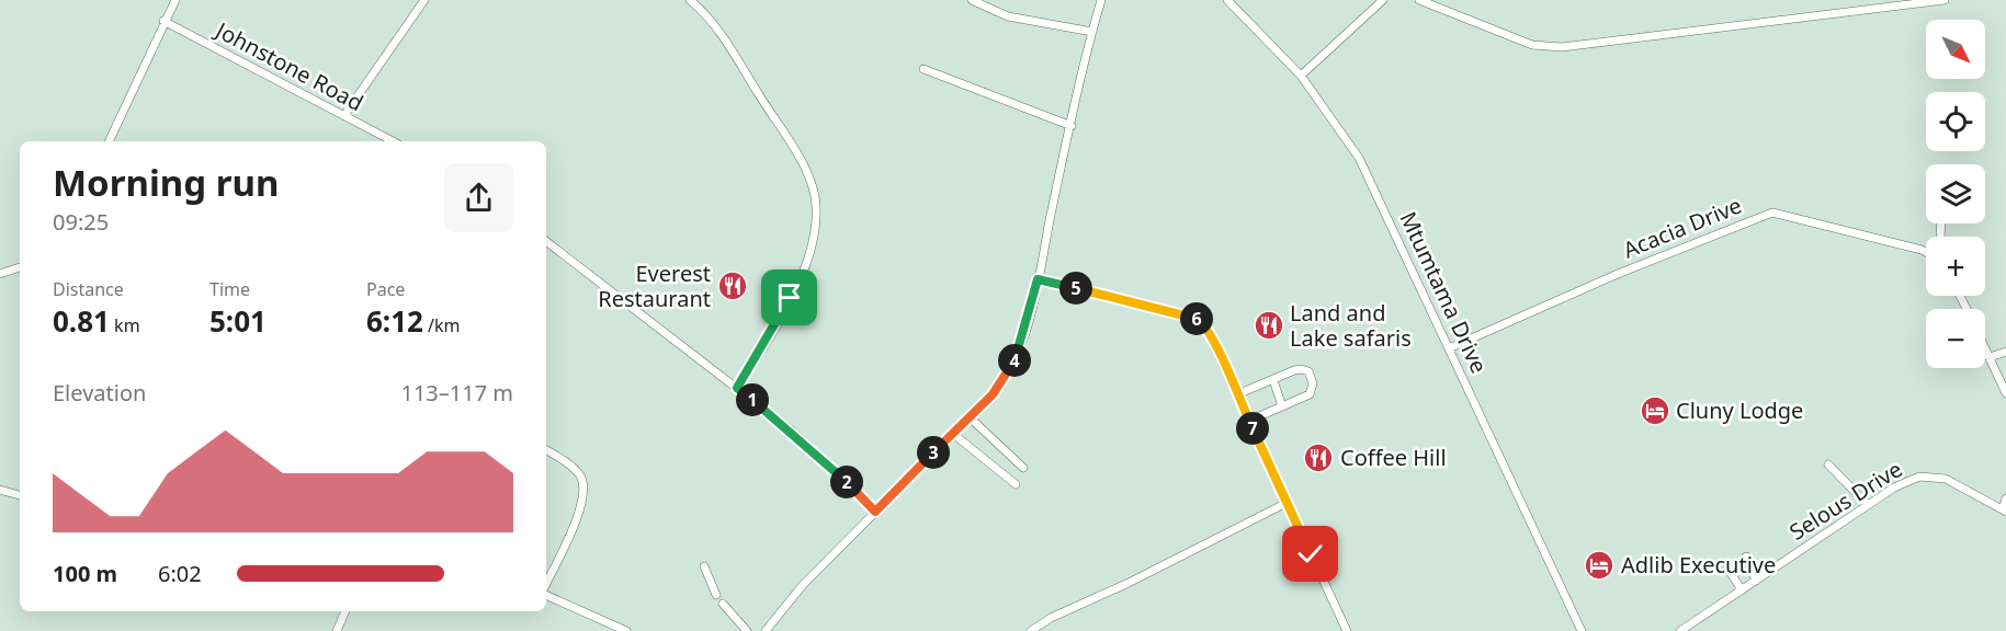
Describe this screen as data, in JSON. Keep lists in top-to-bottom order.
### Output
{
  "streets": {
    "street": [
      "Johnstone Road",
      "Acacia Drive",
      "Mtumtama Drive",
      "Selous Drive"
    ]
  },
  "crossings": [
    ["Acacia Drive", "Mtumtama Drive"]
  ],
  "places": {
    "restaurant": ["Everest Restaurant", "Land and Lake safaris", "Coffee Hill"],
    "hotel": ["Cluny Lodge", "Adlib Executive"]
  },
  "north": "bottom right",
  "page": {
    "map_buttons": ["+", "−"],
    "heading": ["Morning run", "09:25"],
    "stats": [
      ["Distance", "0.81 km"],
      ["Time", "5:01"],
      ["Pace", "6:12 /km"]
    ],
    "pins": [
      "5",
      "6",
      "4",
      "1",
      "7",
      "3",
      "2"
    ],
    "chart": ["Elevation", "113–117 m"],
    "list": [
      {
        "name": "100 m",
        "note": "6:02"
      }
    ]
  }
}
